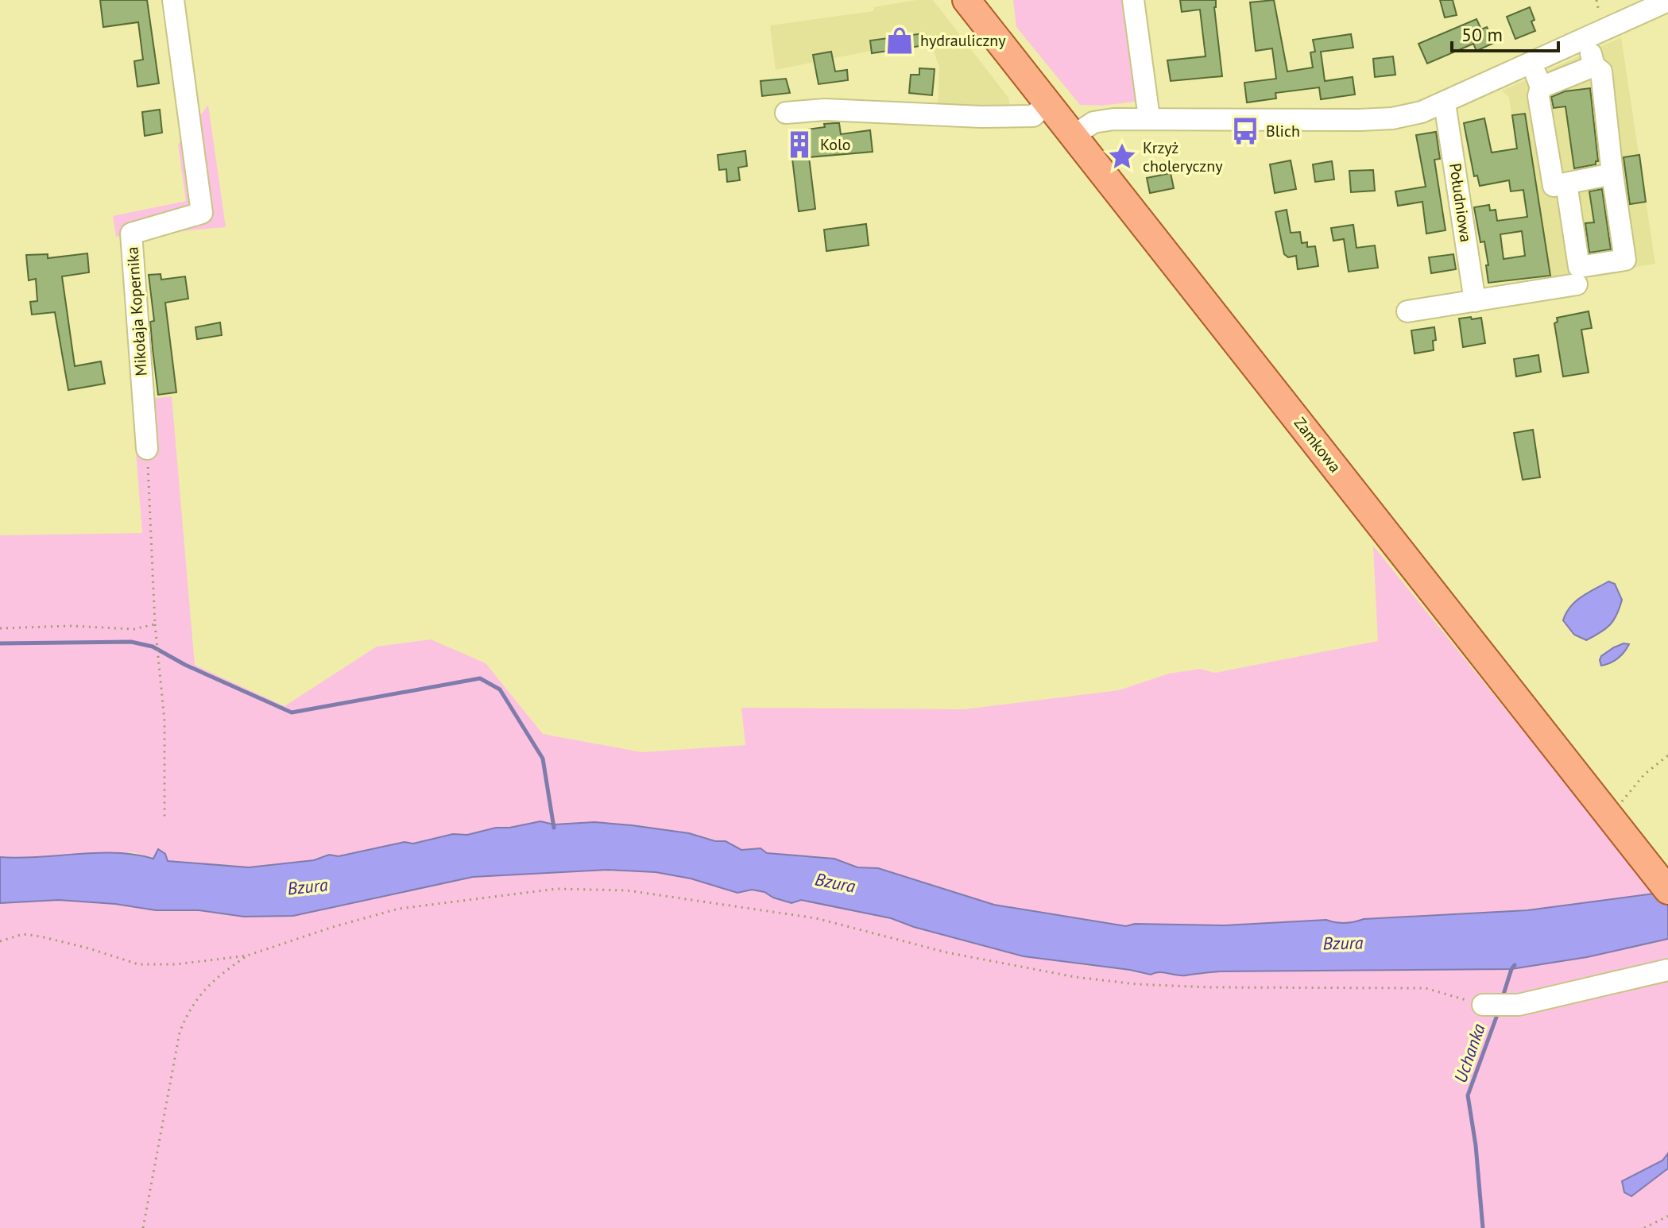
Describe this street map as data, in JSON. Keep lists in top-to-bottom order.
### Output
{
  "streets": {
    "main road": ["Zamkowa"],
    "street": ["Południowa", "Mikołaja Kopernika"]
  },
  "water": ["Bzura", "Uchanka"],
  "places": {
    "shop": ["hydrauliczny"],
    "bus stop": ["Blich"],
    "building": ["Kolo"],
    "place": ["Krzyż choleryczny"]
  },
  "scale_bar": "50 m"
}
